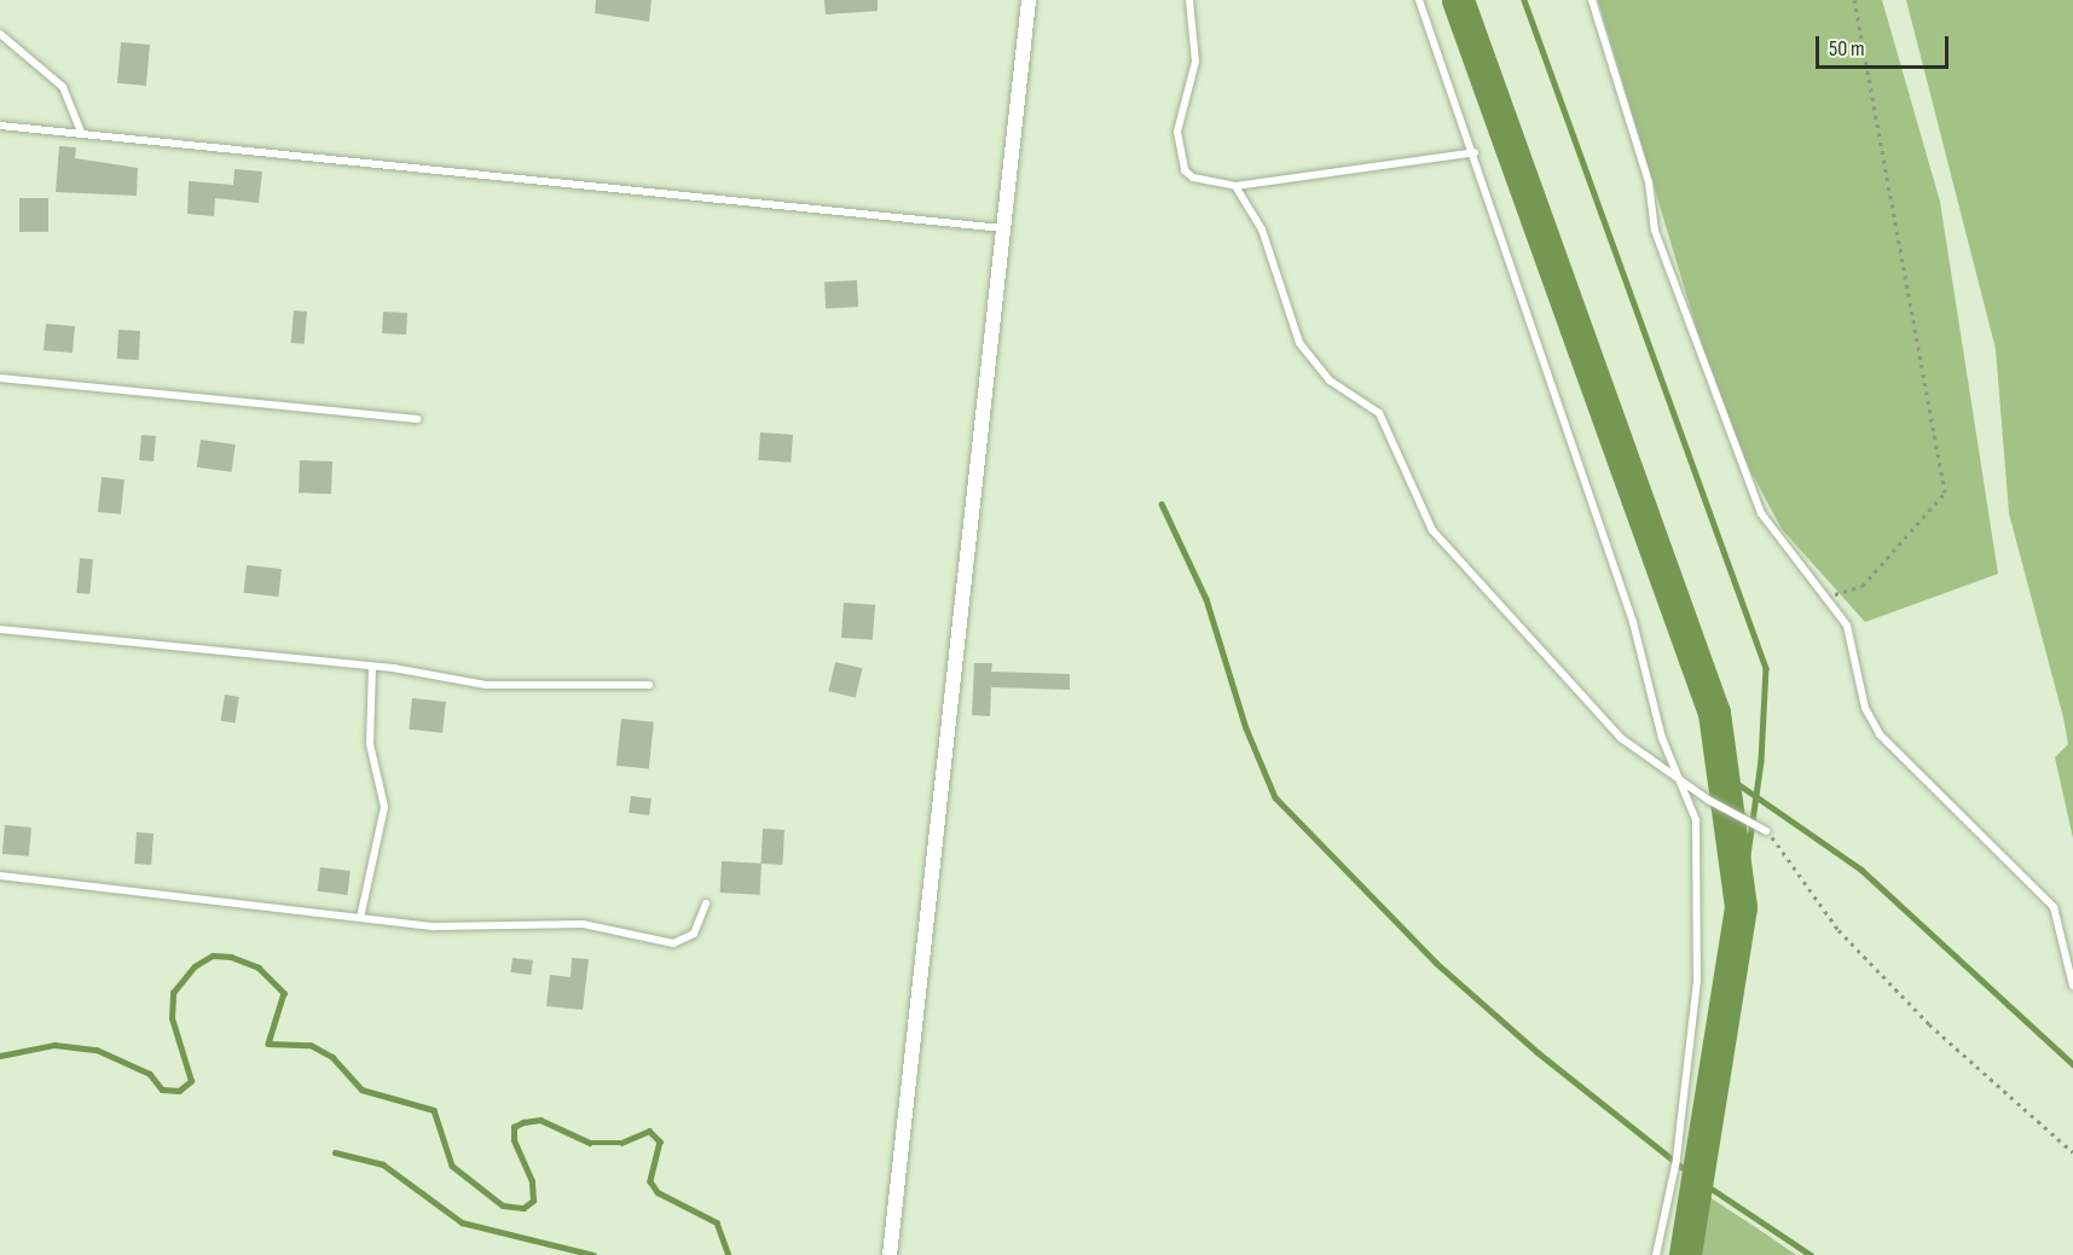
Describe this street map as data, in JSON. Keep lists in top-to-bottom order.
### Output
{
  "scale_bar": "50 m"
}
